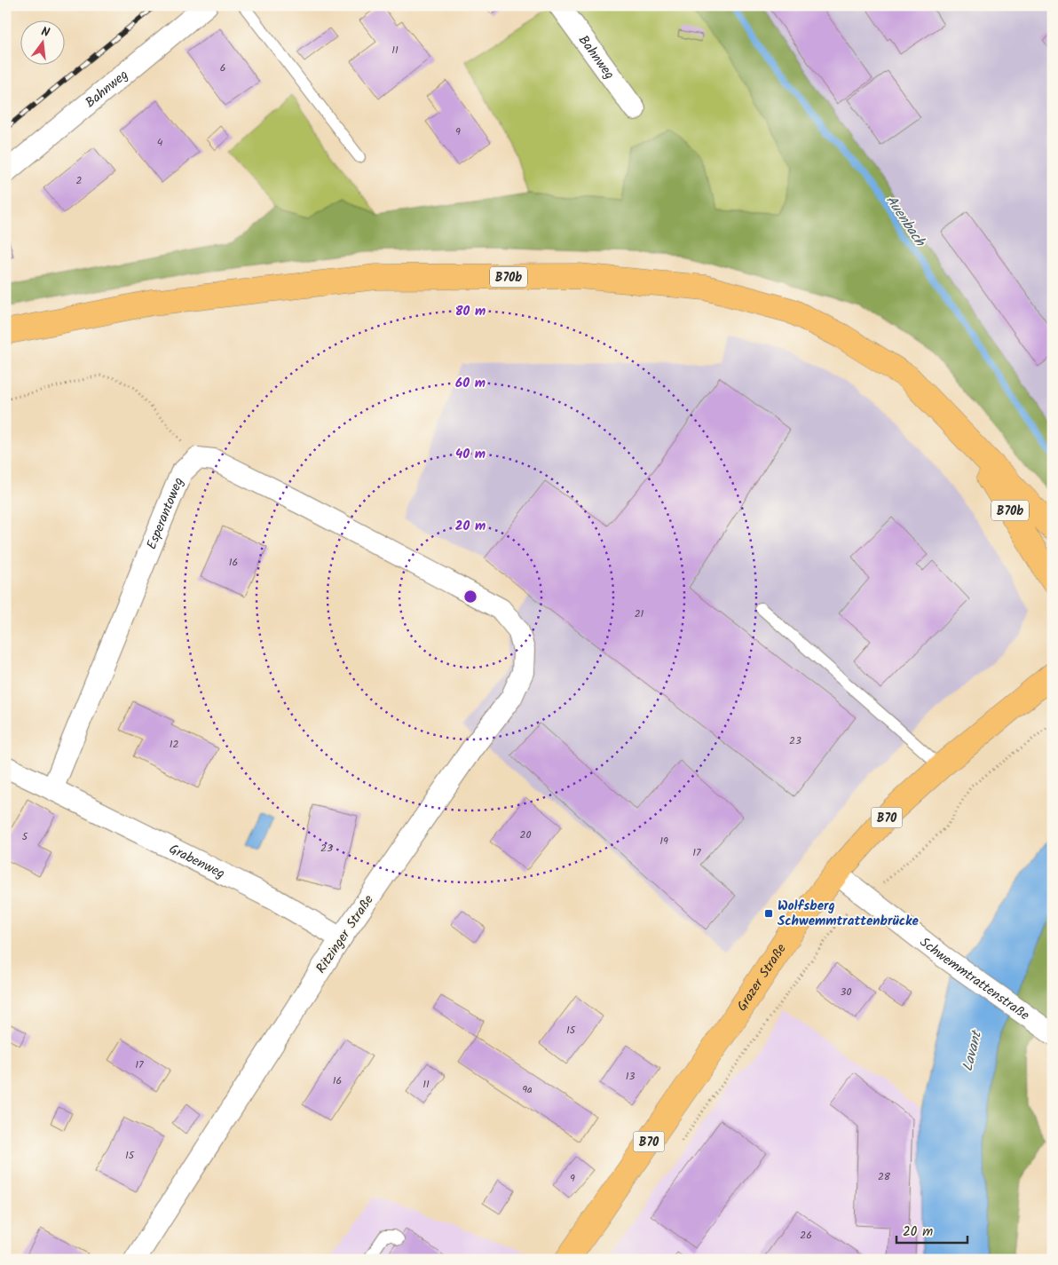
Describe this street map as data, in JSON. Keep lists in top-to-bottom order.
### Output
{
  "streets": {
    "main road": ["B70b", "B70", "Grazer Straße"],
    "street": [
      "Bahnweg",
      "Esperantoweg",
      "Grabenweg",
      "Ritzinger Straße",
      "Schwemmtrattenstraße"
    ]
  },
  "crossings": [
    ["Esperantoweg", "Grabenweg"],
    ["Esperantoweg", "Ritzinger Straße"],
    ["Grabenweg", "Ritzinger Straße"],
    ["Grazer Straße", "Schwemmtrattenstraße"]
  ],
  "water": ["Auenbach", "Lavant"],
  "places": {
    "transit": ["Wolfsberg Schwemmtrattenbrücke"]
  },
  "house_numbers": [
    "11",
    "6",
    "9",
    "4",
    "2",
    "16",
    "21",
    "23",
    "12",
    "20",
    "5",
    "19",
    "23",
    "17",
    "30",
    "15",
    "17",
    "13",
    "16",
    "11",
    "9a",
    "15",
    "28",
    "9",
    "26"
  ],
  "scale_bar": "20 m",
  "north": "top",
  "rings": [
    "80 m",
    "60 m",
    "40 m",
    "20 m"
  ]
}
